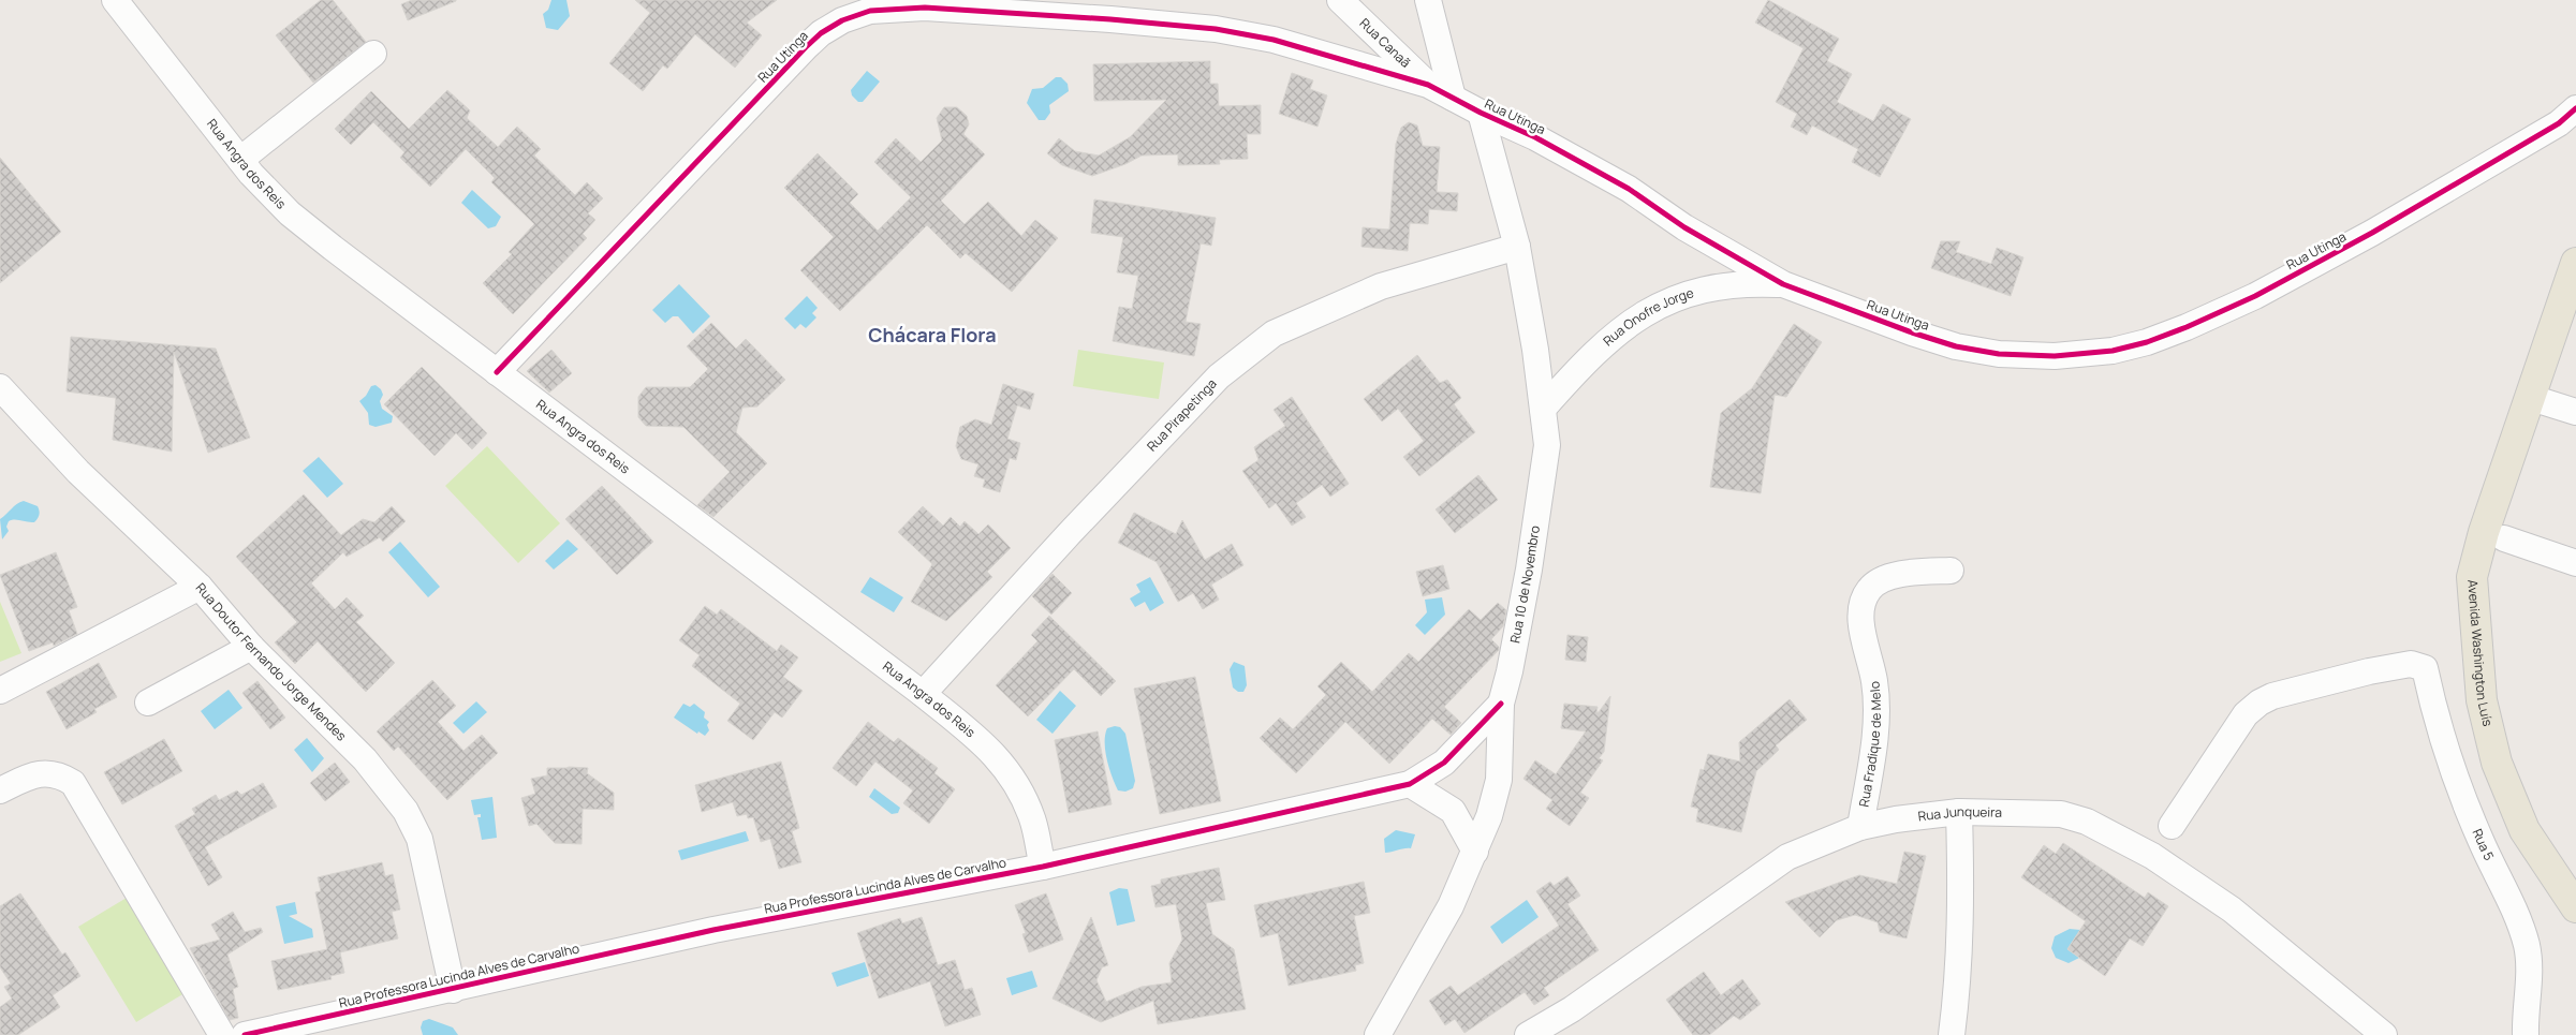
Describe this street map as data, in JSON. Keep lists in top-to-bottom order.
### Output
{
  "streets": {
    "main road": ["Avenida Washington Luís"],
    "street": [
      "Rua Canaã",
      "Rua Utinga",
      "Rua Angra dos Reis",
      "Rua Onofre Jorge",
      "Rua Pirapetinga",
      "Rua 10 de Novembro",
      "Rua Doutor Fernando Jorge Mendes",
      "Rua Fradique de Melo",
      "Rua Junqueira",
      "Rua 5",
      "Rua Professora Lucinda Alves de Carvalho"
    ]
  },
  "crossings": [
    ["Rua Canaã", "Rua Utinga"],
    ["Rua Utinga", "Rua Angra dos Reis"],
    ["Rua Utinga", "Rua Onofre Jorge"],
    ["Rua Utinga", "Rua 10 de Novembro"],
    ["Rua Angra dos Reis", "Rua Pirapetinga"],
    ["Rua Angra dos Reis", "Rua Professora Lucinda Alves de Carvalho"],
    ["Rua Onofre Jorge", "Rua 10 de Novembro"],
    ["Rua Pirapetinga", "Rua 10 de Novembro"],
    ["Rua 10 de Novembro", "Rua Professora Lucinda Alves de Carvalho"],
    ["Rua Doutor Fernando Jorge Mendes", "Rua Professora Lucinda Alves de Carvalho"],
    ["Rua Fradique de Melo", "Rua Junqueira"]
  ],
  "districts": ["Chácara Flora"]
}
